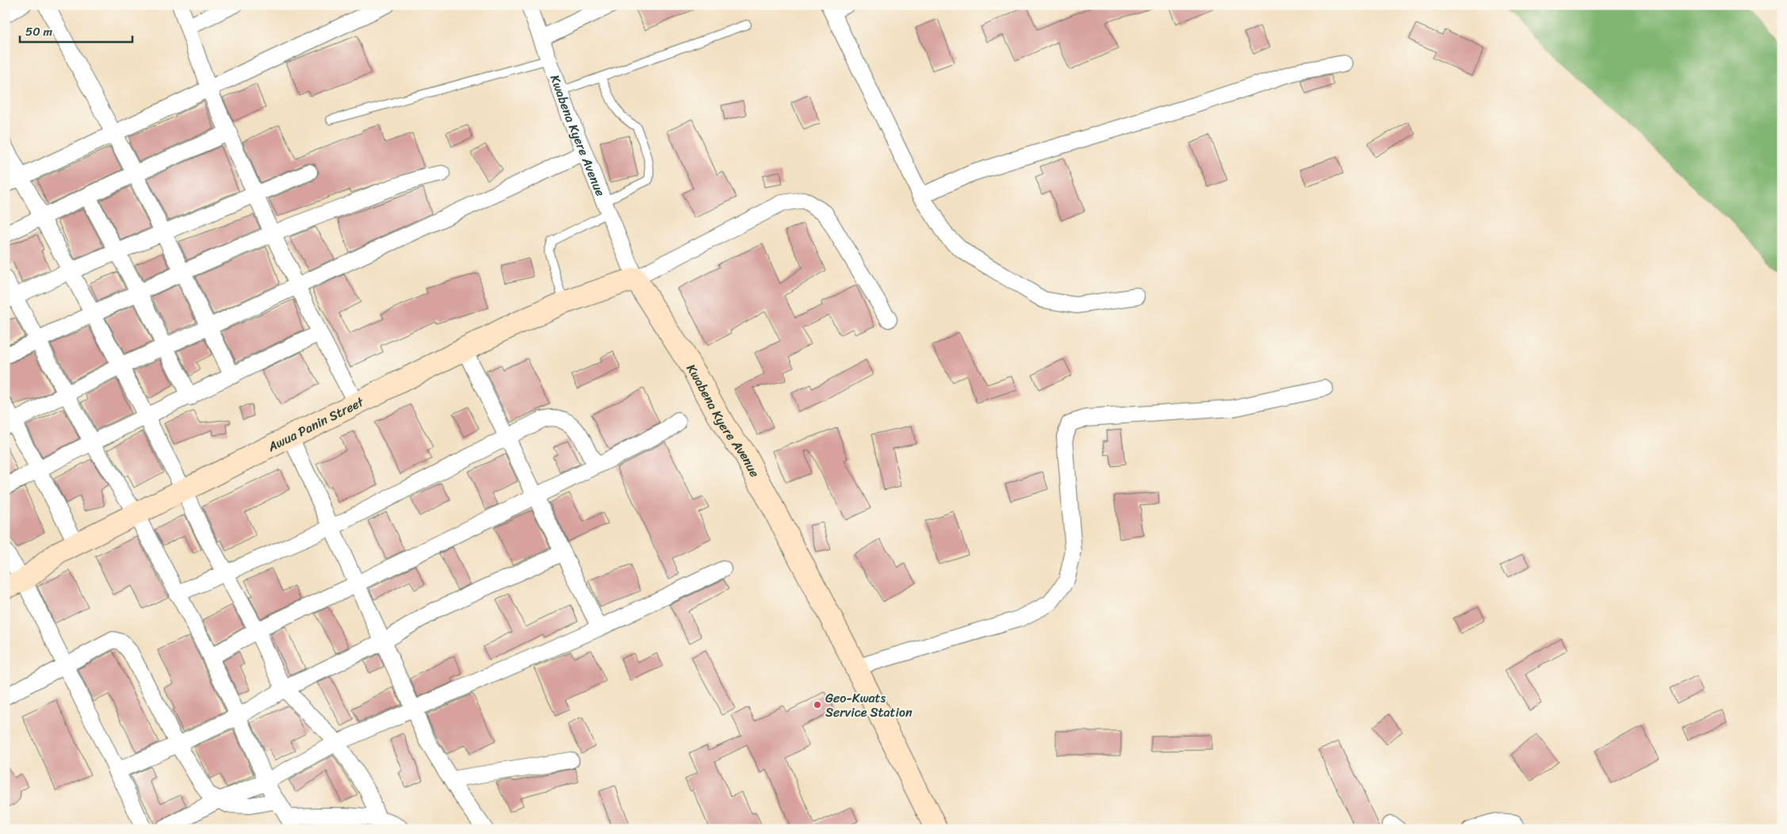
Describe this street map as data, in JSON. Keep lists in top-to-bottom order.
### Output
{
  "streets": {
    "main road": ["Kwabena Kyere Avenue", "Awua Panin Street"]
  },
  "crossings": [
    ["Kwabena Kyere Avenue", "Awua Panin Street"]
  ],
  "places": ["Geo-Kwats Service Station"],
  "scale_bar": "50 m"
}
